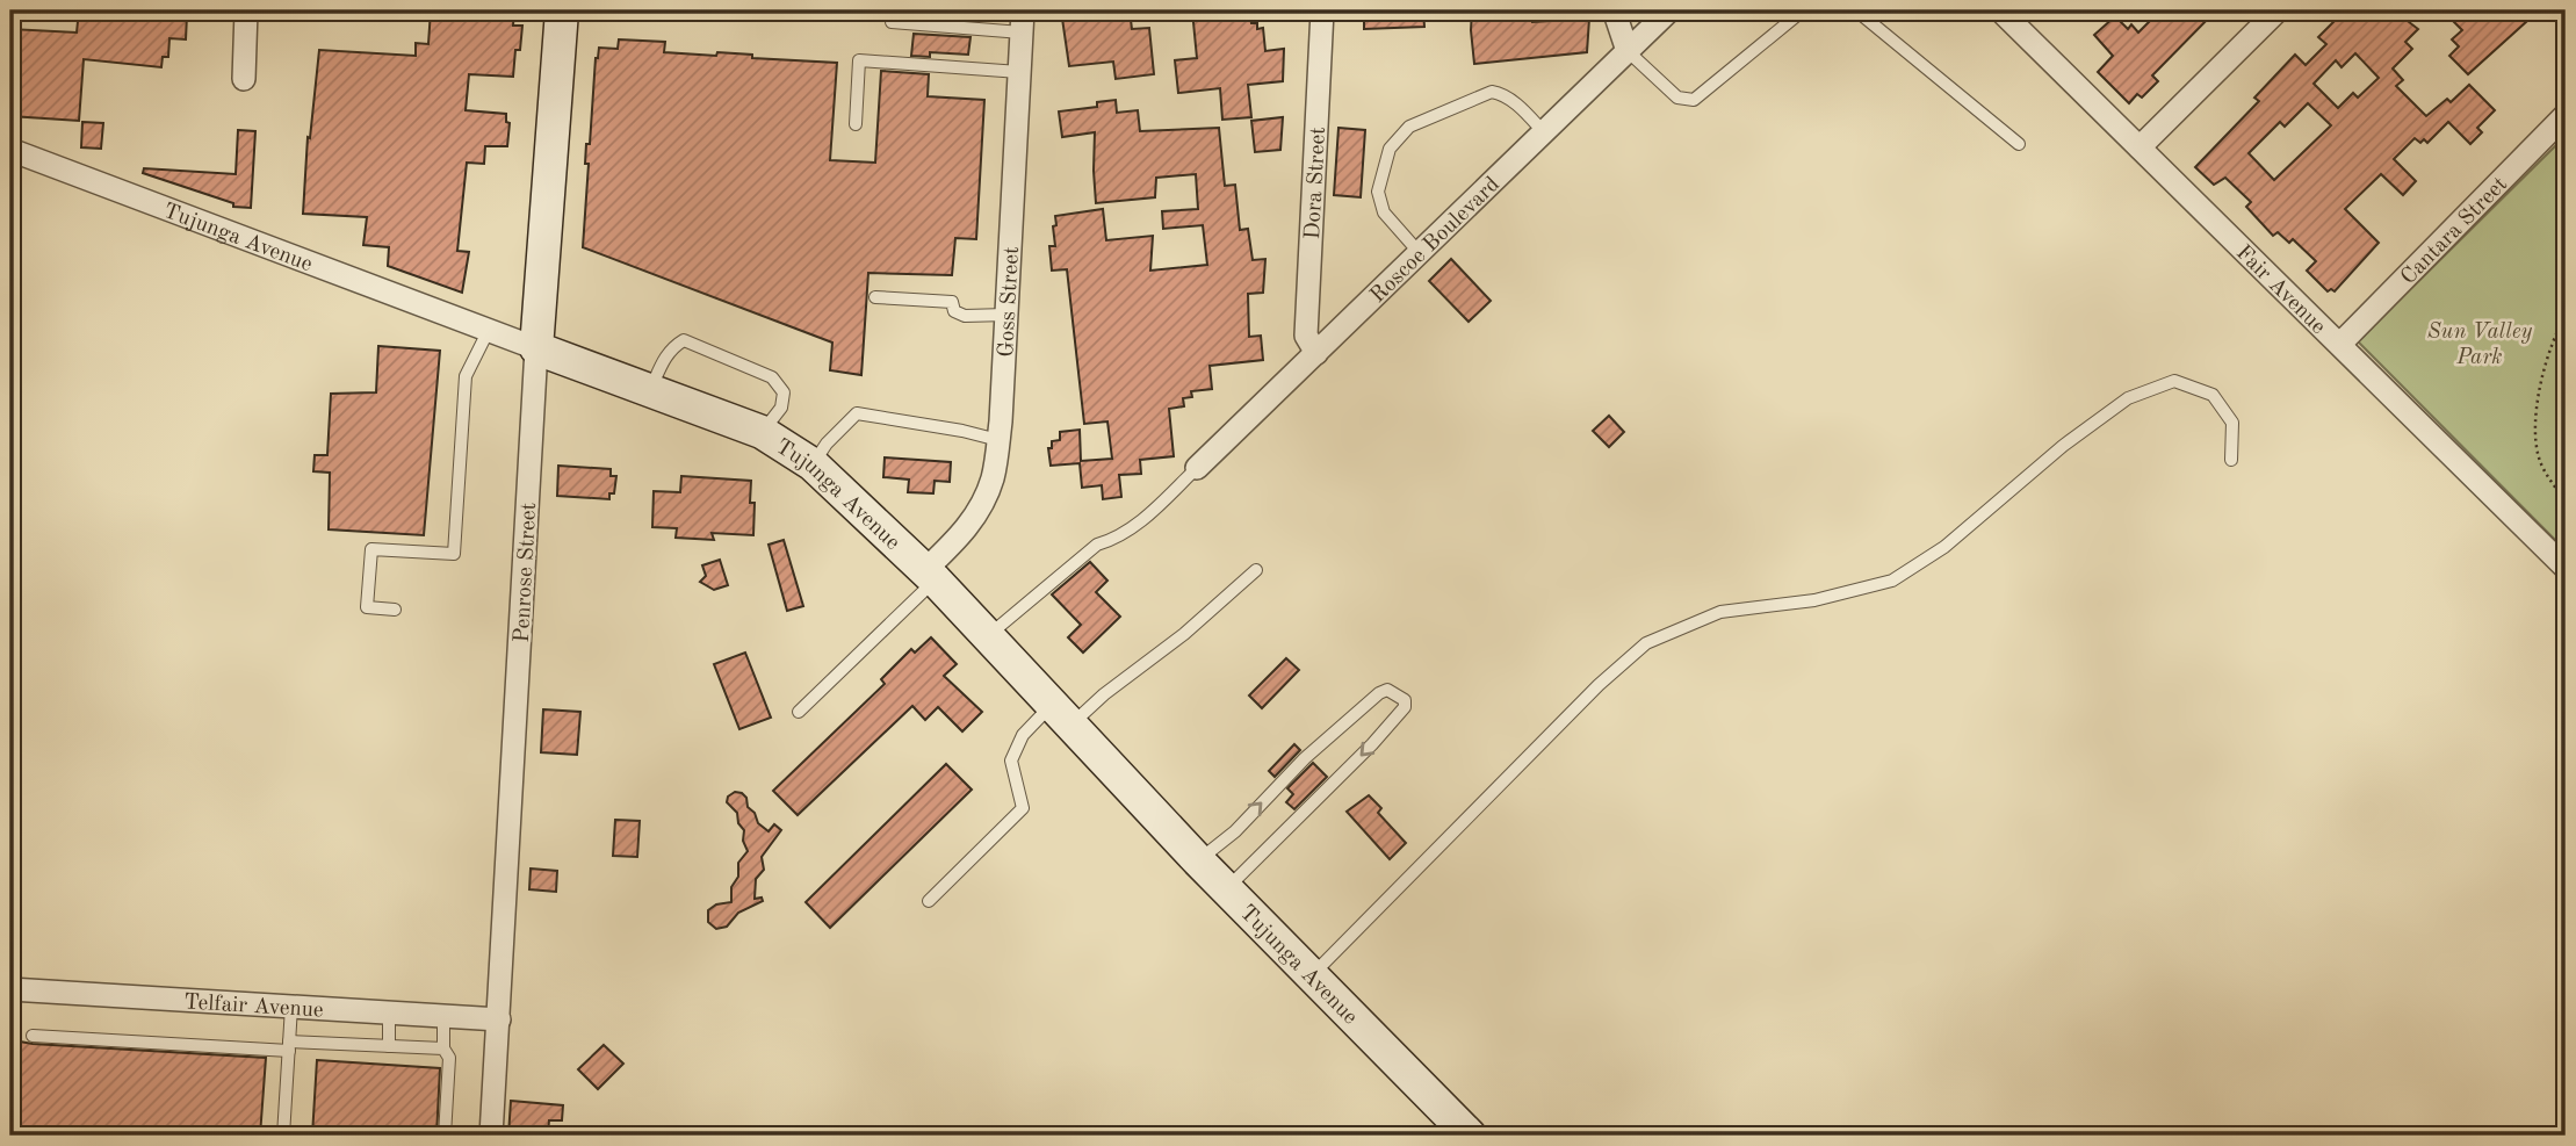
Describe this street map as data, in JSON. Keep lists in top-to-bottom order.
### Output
{
  "streets": {
    "street": [
      "Dora Street",
      "Cantara Street",
      "Tujunga Avenue",
      "Roscoe Boulevard",
      "Fair Avenue",
      "Goss Street",
      "Penrose Street",
      "Telfair Avenue"
    ]
  },
  "crossings": [
    ["Dora Street", "Roscoe Boulevard"],
    ["Cantara Street", "Fair Avenue"],
    ["Tujunga Avenue", "Goss Street"],
    ["Tujunga Avenue", "Penrose Street"],
    ["Penrose Street", "Telfair Avenue"]
  ],
  "parks": ["Sun Valley Park"]
}
